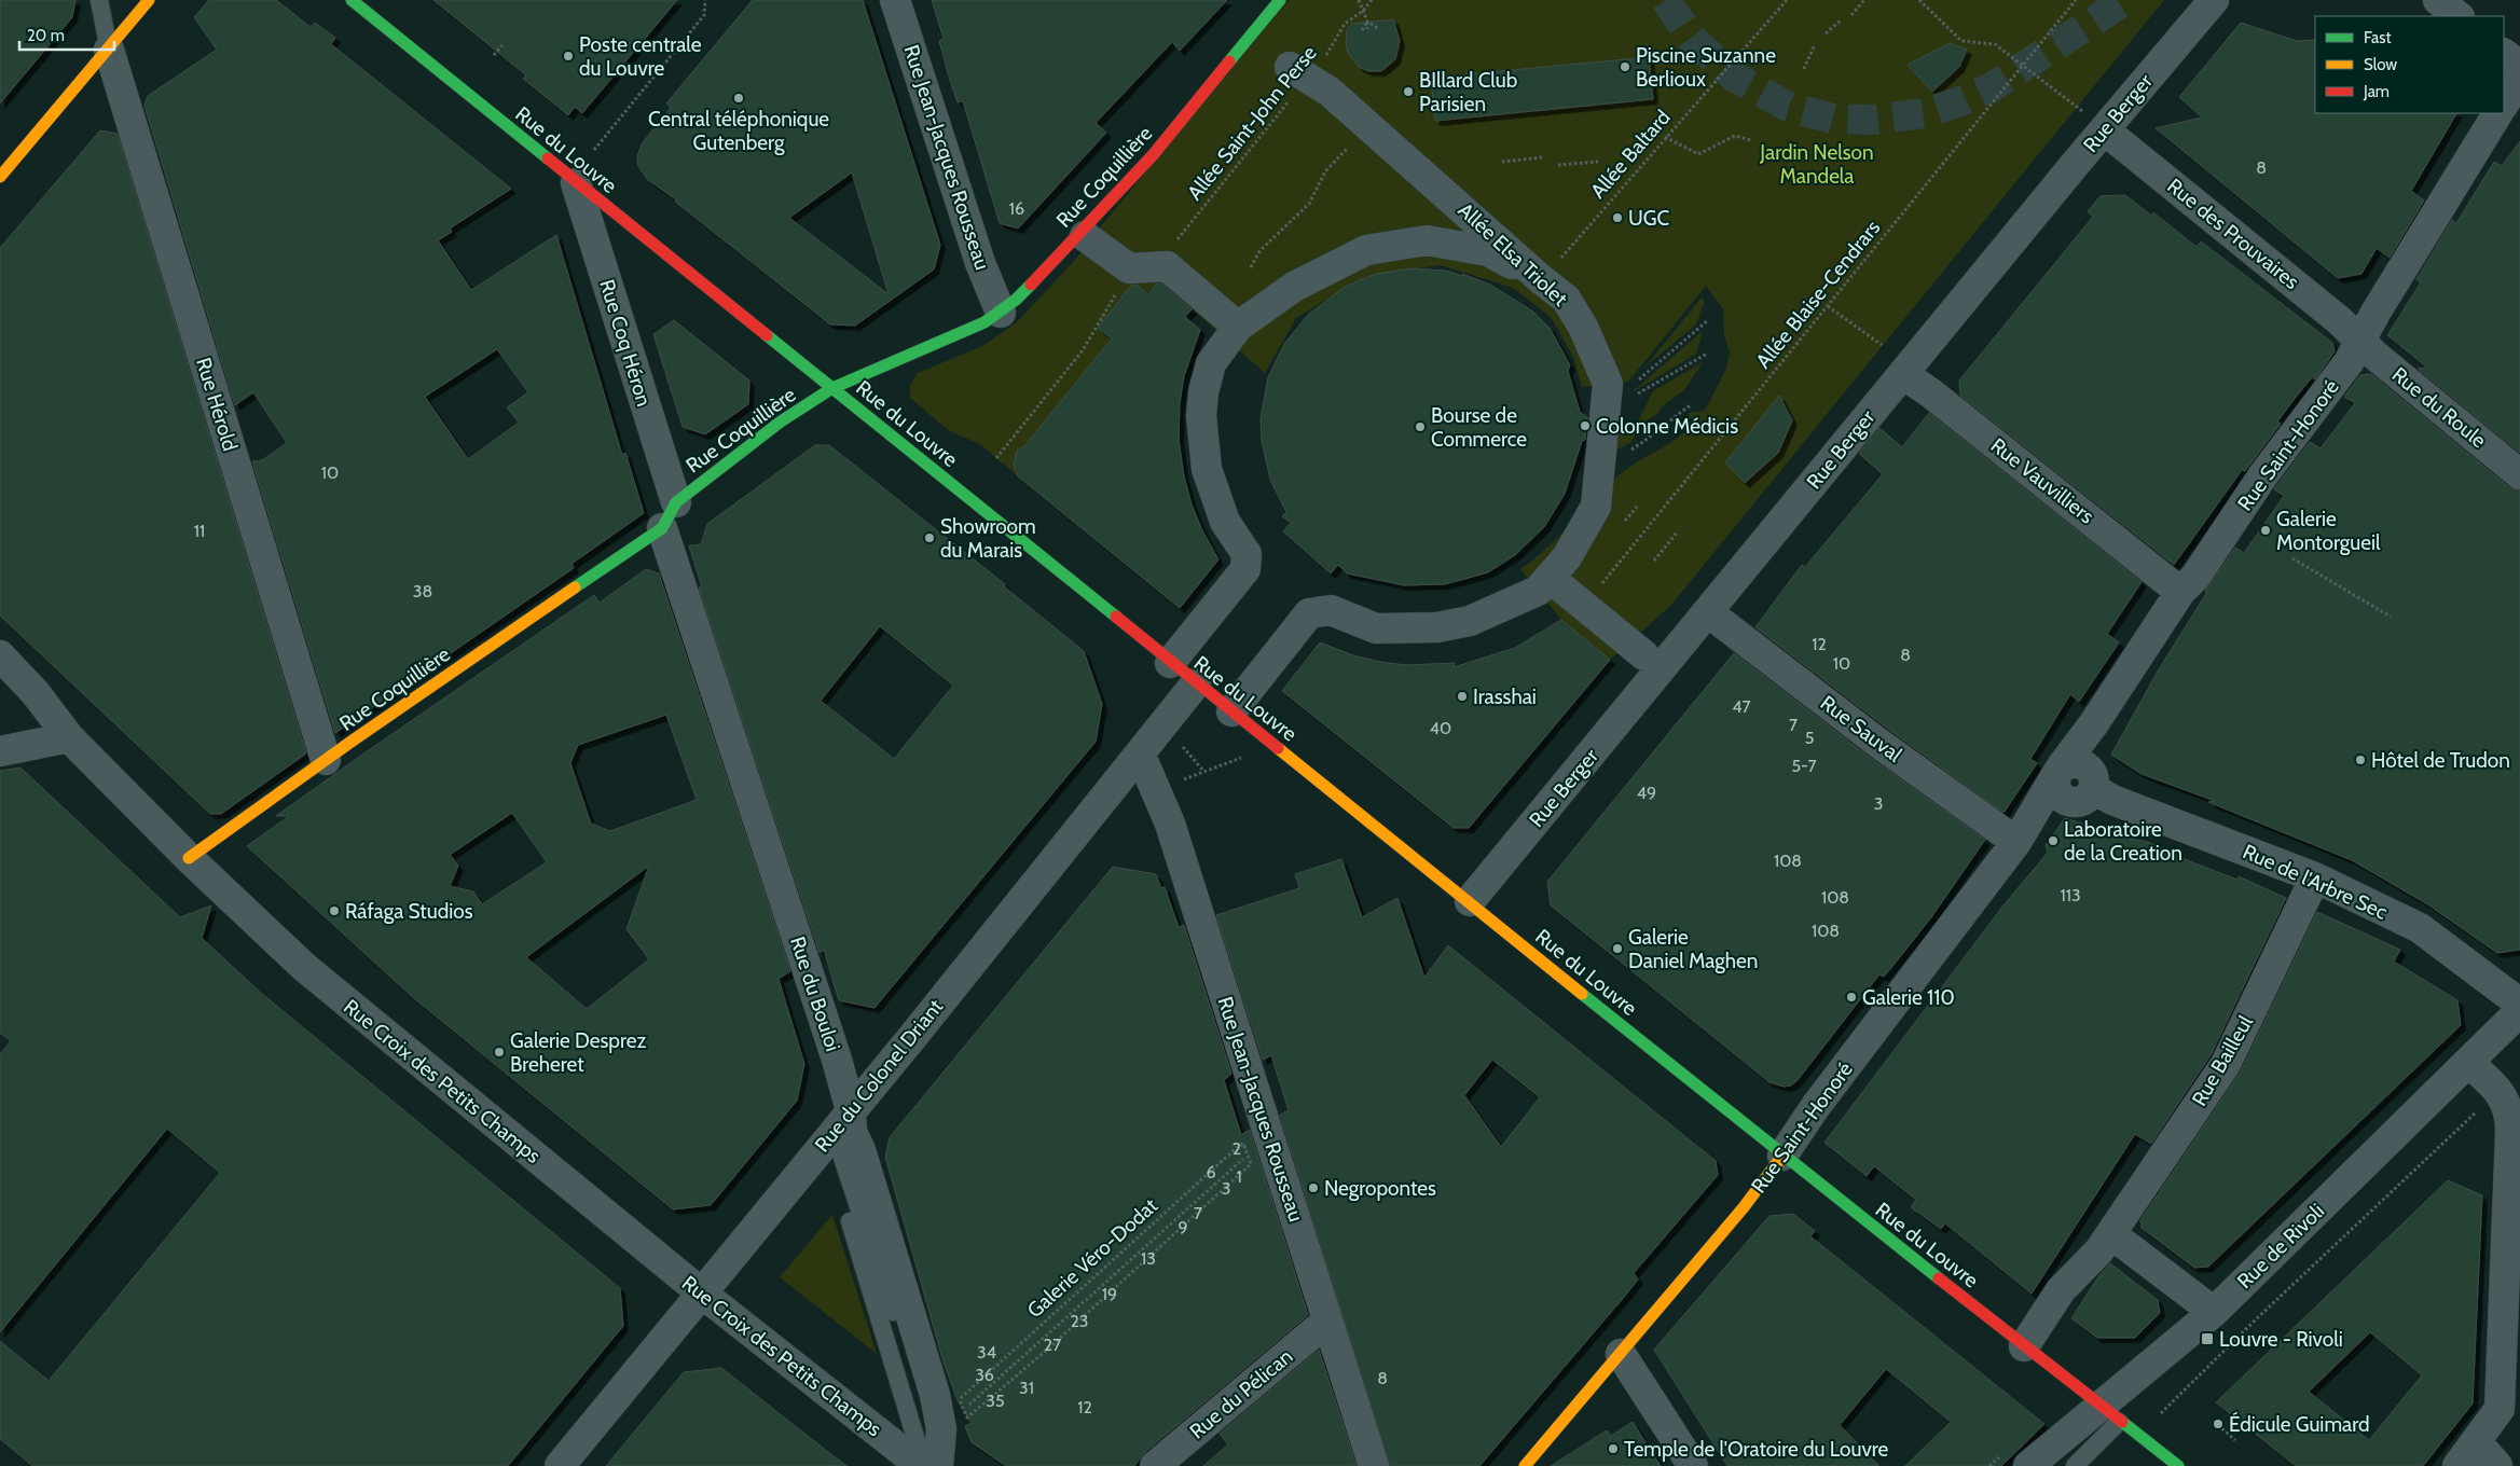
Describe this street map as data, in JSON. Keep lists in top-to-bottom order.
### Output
{
  "streets": {
    "main road": ["Rue du Louvre", "Rue Coquillière", "Rue Saint-Honoré"],
    "street": [
      "Rue Berger",
      "Rue Jean-Jacques Rousseau",
      "Rue des Prouvaires",
      "Allée Elsa Triolet",
      "Rue Coq Héron",
      "Rue Hérold",
      "Rue du Roule",
      "Rue Vauvilliers",
      "Rue Sauval",
      "Rue de l'Arbre Sec",
      "Rue du Bouloi",
      "Rue Bailleul",
      "Rue du Colonel Driant",
      "Rue Croix des Petits Champs",
      "Rue de Rivoli",
      "Rue du Pélican"
    ],
    "path": [
      "Allée Saint-John Perse",
      "Allée Baltard",
      "Allée Blaise-Cendrars",
      "Galerie Véro-Dodat"
    ]
  },
  "crossings": [
    ["Rue Berger", "Rue du Louvre"],
    ["Rue Berger", "Rue des Prouvaires"],
    ["Rue Berger", "Rue Vauvilliers"],
    ["Rue Berger", "Rue Sauval"],
    ["Allée Saint-John Perse", "Allée Elsa Triolet"],
    ["Rue du Louvre", "Rue Coquillière"],
    ["Rue du Louvre", "Rue Coq Héron"],
    ["Rue du Louvre", "Rue Saint-Honoré"],
    ["Rue du Louvre", "Rue Bailleul"],
    ["Rue du Louvre", "Rue du Colonel Driant"],
    ["Rue du Louvre", "Rue de Rivoli"],
    ["Allée Baltard", "Allée Elsa Triolet"],
    ["Rue Jean-Jacques Rousseau", "Rue Coquillière"],
    ["Rue Jean-Jacques Rousseau", "Rue du Colonel Driant"],
    ["Rue Jean-Jacques Rousseau", "Rue du Pélican"],
    ["Rue Coquillière", "Rue Coq Héron"],
    ["Rue Coquillière", "Rue Hérold"],
    ["Rue Coquillière", "Rue du Bouloi"],
    ["Rue Coquillière", "Rue Croix des Petits Champs"],
    ["Rue des Prouvaires", "Rue du Roule"],
    ["Rue des Prouvaires", "Rue Saint-Honoré"],
    ["Rue du Roule", "Rue Saint-Honoré"],
    ["Rue Saint-Honoré", "Rue Vauvilliers"],
    ["Rue Saint-Honoré", "Rue Sauval"],
    ["Rue Saint-Honoré", "Rue de l'Arbre Sec"],
    ["Rue de l'Arbre Sec", "Rue Bailleul"],
    ["Rue du Bouloi", "Rue du Colonel Driant"],
    ["Rue du Colonel Driant", "Rue Croix des Petits Champs"]
  ],
  "parks": ["Jardin Nelson Mandela"],
  "places": {
    "other": [
      "Poste centrale du Louvre",
      "Piscine Suzanne Berlioux",
      "BIllard Club Parisien",
      "Central téléphonique Gutenberg",
      "UGC",
      "Colonne Médicis",
      "Bourse de Commerce",
      "Galerie Montorgueil",
      "Showroom du Marais",
      "Irasshai",
      "Hôtel de Trudon",
      "Laboratoire de la Creation",
      "Ráfaga Studios",
      "Galerie Daniel Maghen",
      "Galerie 110",
      "Galerie Desprez Breheret",
      "Negropontes",
      "Édicule Guimard",
      "Temple de l'Oratoire du Louvre"
    ],
    "transit": ["Louvre - Rivoli"]
  },
  "house_numbers": [
    "8",
    "16",
    "10",
    "11",
    "38",
    "12",
    "8",
    "10",
    "47",
    "7",
    "40",
    "5",
    "5-7",
    "49",
    "3",
    "108",
    "113",
    "108",
    "108",
    "2",
    "6",
    "1",
    "3",
    "7",
    "9",
    "13",
    "19",
    "23",
    "27",
    "34",
    "36",
    "8",
    "31",
    "35",
    "12"
  ],
  "legend": ["Fast", "Slow", "Jam"],
  "scale_bar": "20 m"
}
